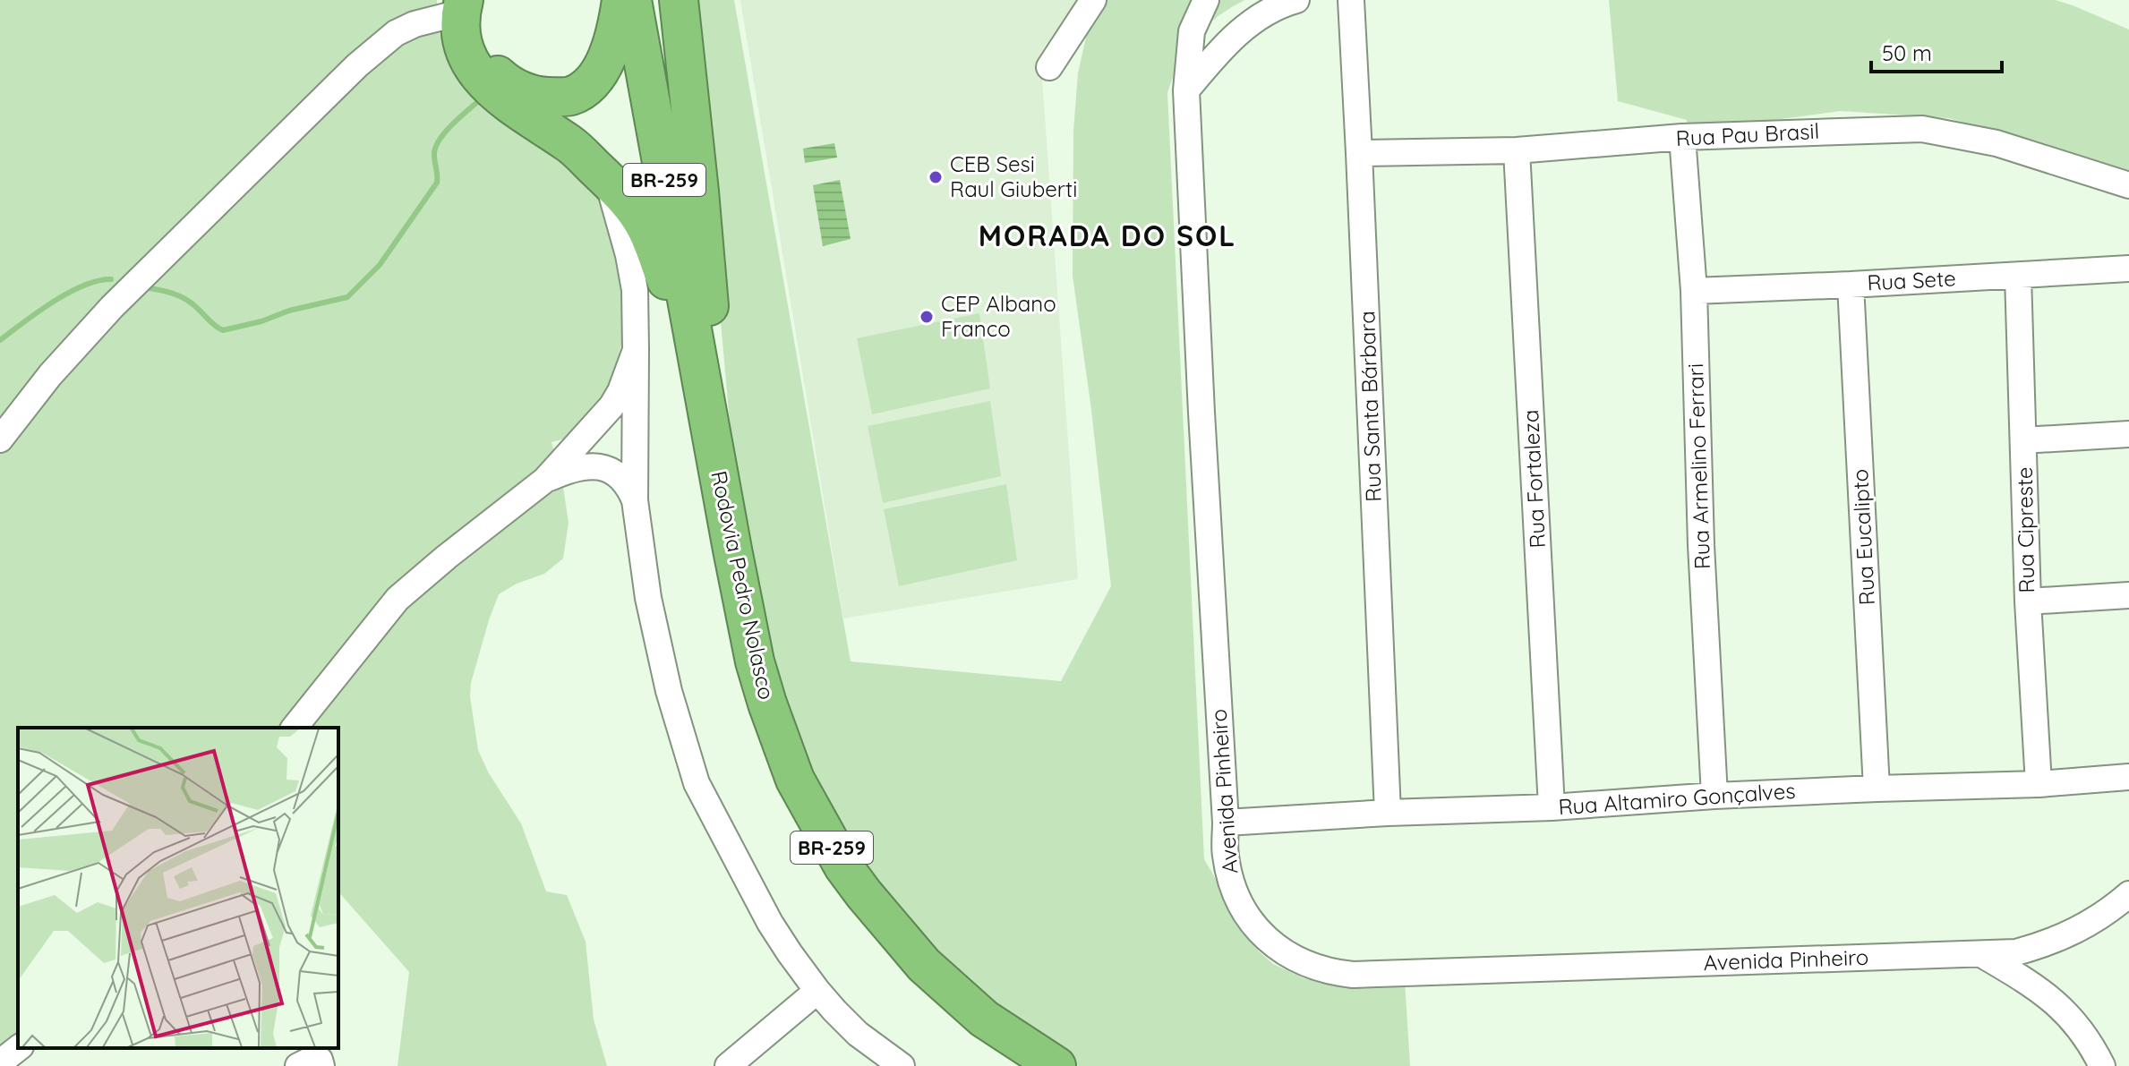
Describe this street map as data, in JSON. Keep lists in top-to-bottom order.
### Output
{
  "streets": {
    "highway": ["BR-259", "Rodovia Pedro Nolasco"],
    "street": [
      "Rua Pau Brasil",
      "Rua Sete",
      "Rua Santa Bárbara",
      "Rua Armelino Ferrari",
      "Rua Fortaleza",
      "Rua Cipreste",
      "Rua Eucalipto",
      "Avenida Pinheiro",
      "Rua Altamiro Gonçalves"
    ]
  },
  "crossings": [
    ["Rua Pau Brasil", "Rua Santa Bárbara"],
    ["Rua Pau Brasil", "Rua Armelino Ferrari"],
    ["Rua Pau Brasil", "Rua Fortaleza"],
    ["Rua Sete", "Rua Armelino Ferrari"],
    ["Rua Sete", "Rua Cipreste"],
    ["Rua Sete", "Rua Eucalipto"],
    ["Rua Santa Bárbara", "Rua Altamiro Gonçalves"],
    ["Rua Armelino Ferrari", "Rua Altamiro Gonçalves"],
    ["Rua Fortaleza", "Rua Altamiro Gonçalves"],
    ["Rua Cipreste", "Rua Altamiro Gonçalves"],
    ["Rua Eucalipto", "Rua Altamiro Gonçalves"],
    ["Avenida Pinheiro", "Rua Altamiro Gonçalves"]
  ],
  "districts": ["MORADA DO SOL"],
  "places": ["CEB Sesi Raul Giuberti", "CEP Albano Franco"],
  "scale_bar": "50 m"
}
